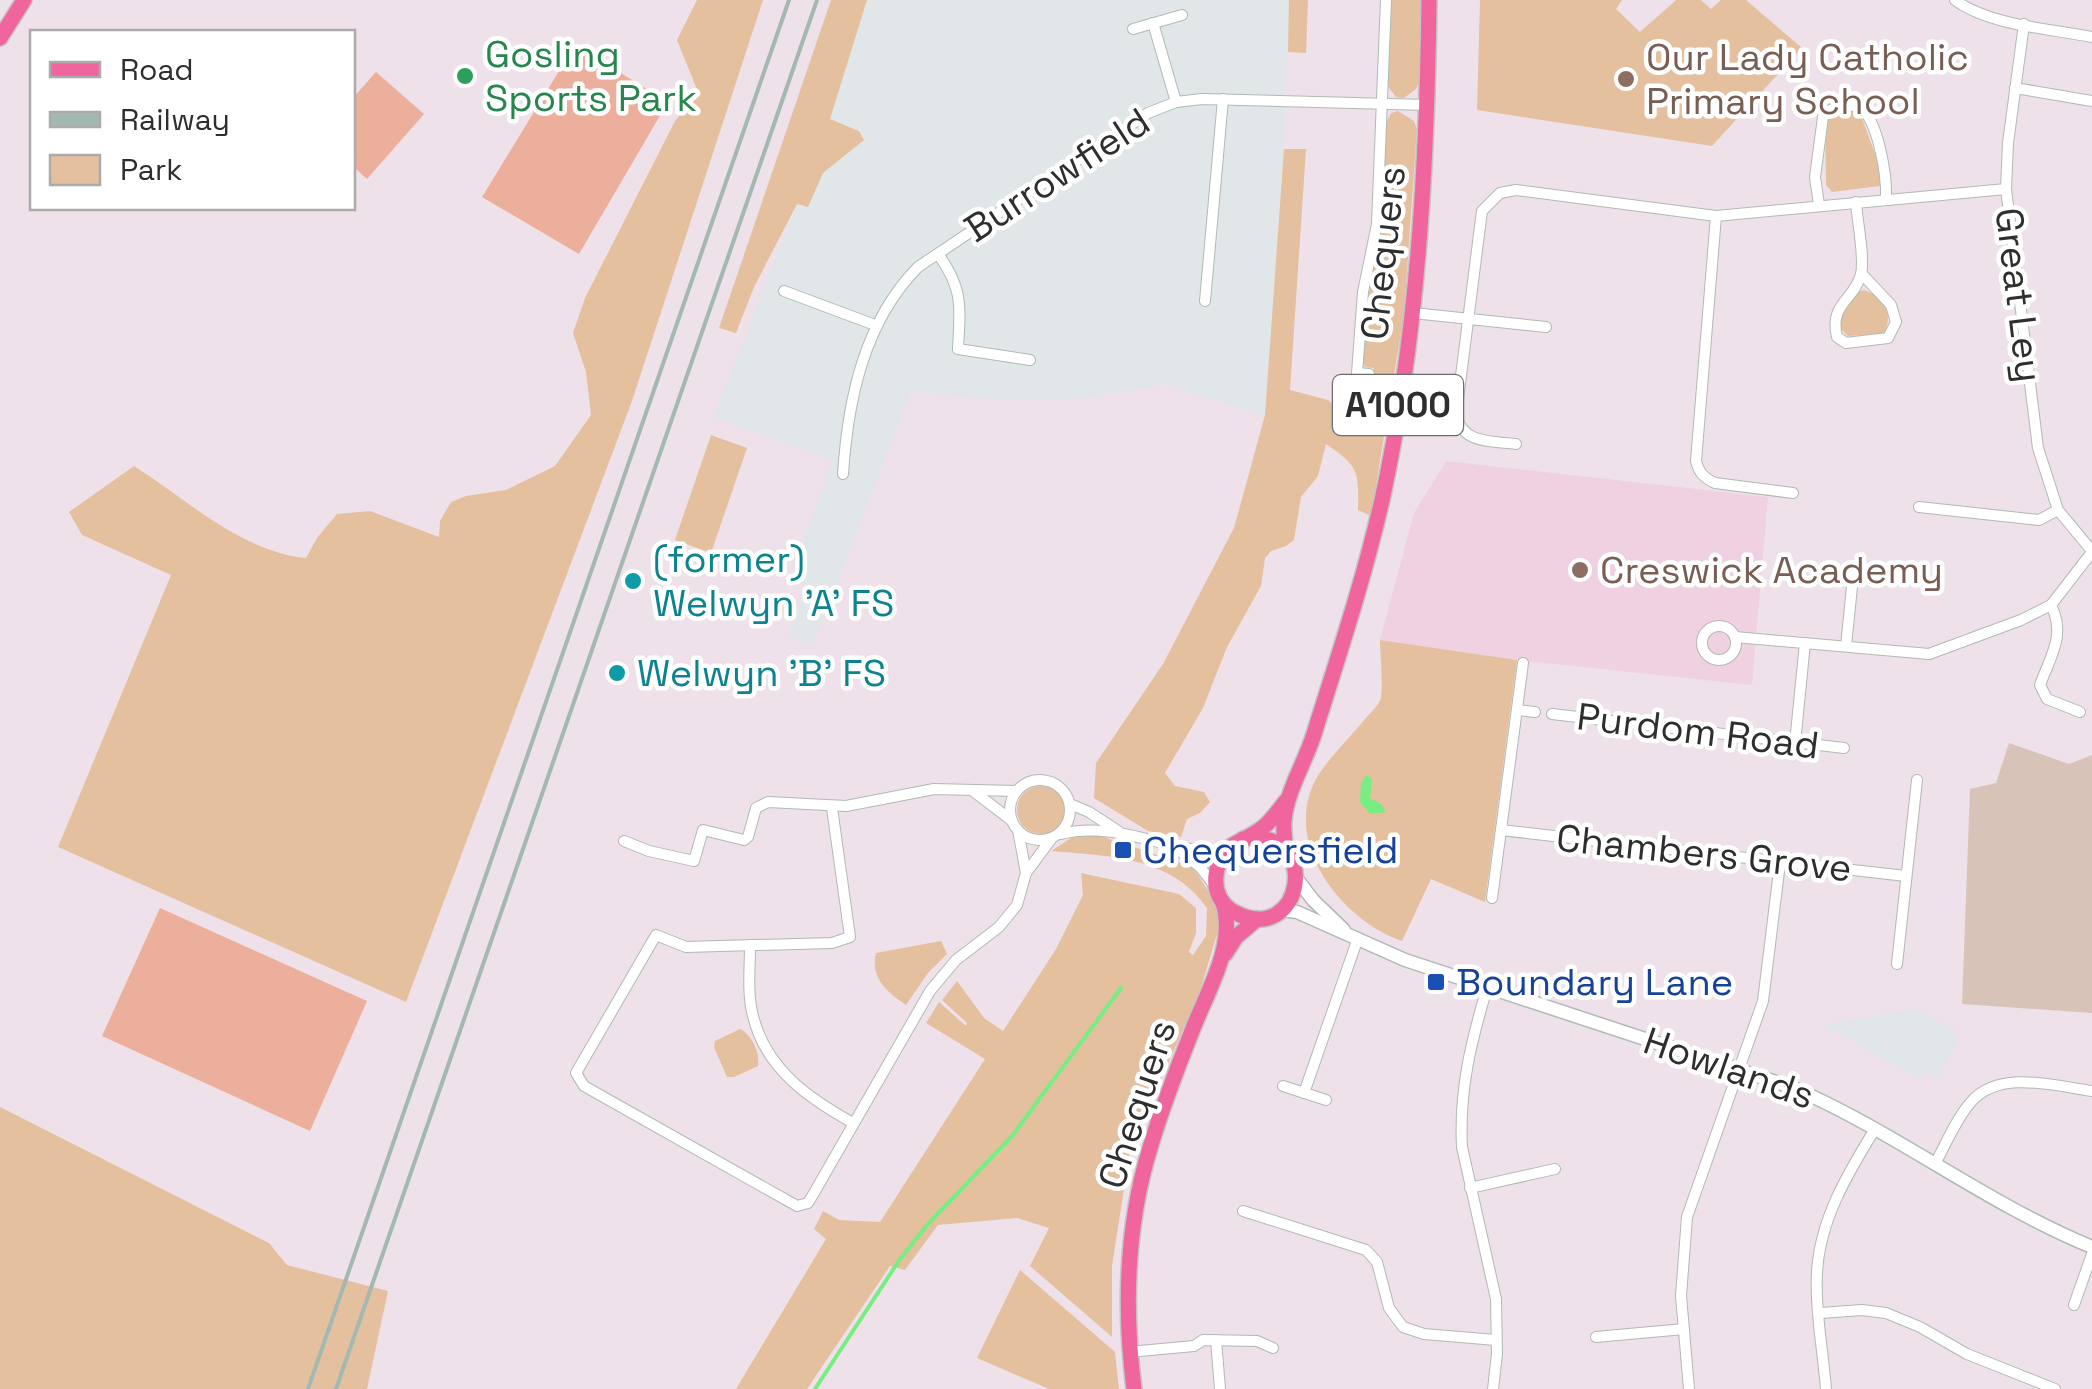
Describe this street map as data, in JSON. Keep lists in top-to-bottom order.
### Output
{
  "streets": {
    "main road": ["Chequers", "A1000"],
    "street": [
      "Burrowfield",
      "Great Ley",
      "Purdom Road",
      "Chambers Grove",
      "Howlands"
    ]
  },
  "crossings": [
    ["Burrowfield", "Chequers"],
    ["Chequers", "Howlands"]
  ],
  "places": {
    "other": [
      "Gosling Sports Park",
      "Our Lady Catholic Primary School",
      "Creswick Academy",
      "(former) Welwyn 'A' FS",
      "Welwyn 'B' FS"
    ],
    "transit": ["Chequersfield", "Boundary Lane"]
  },
  "legend": ["Road", "Railway", "Park"]
}
